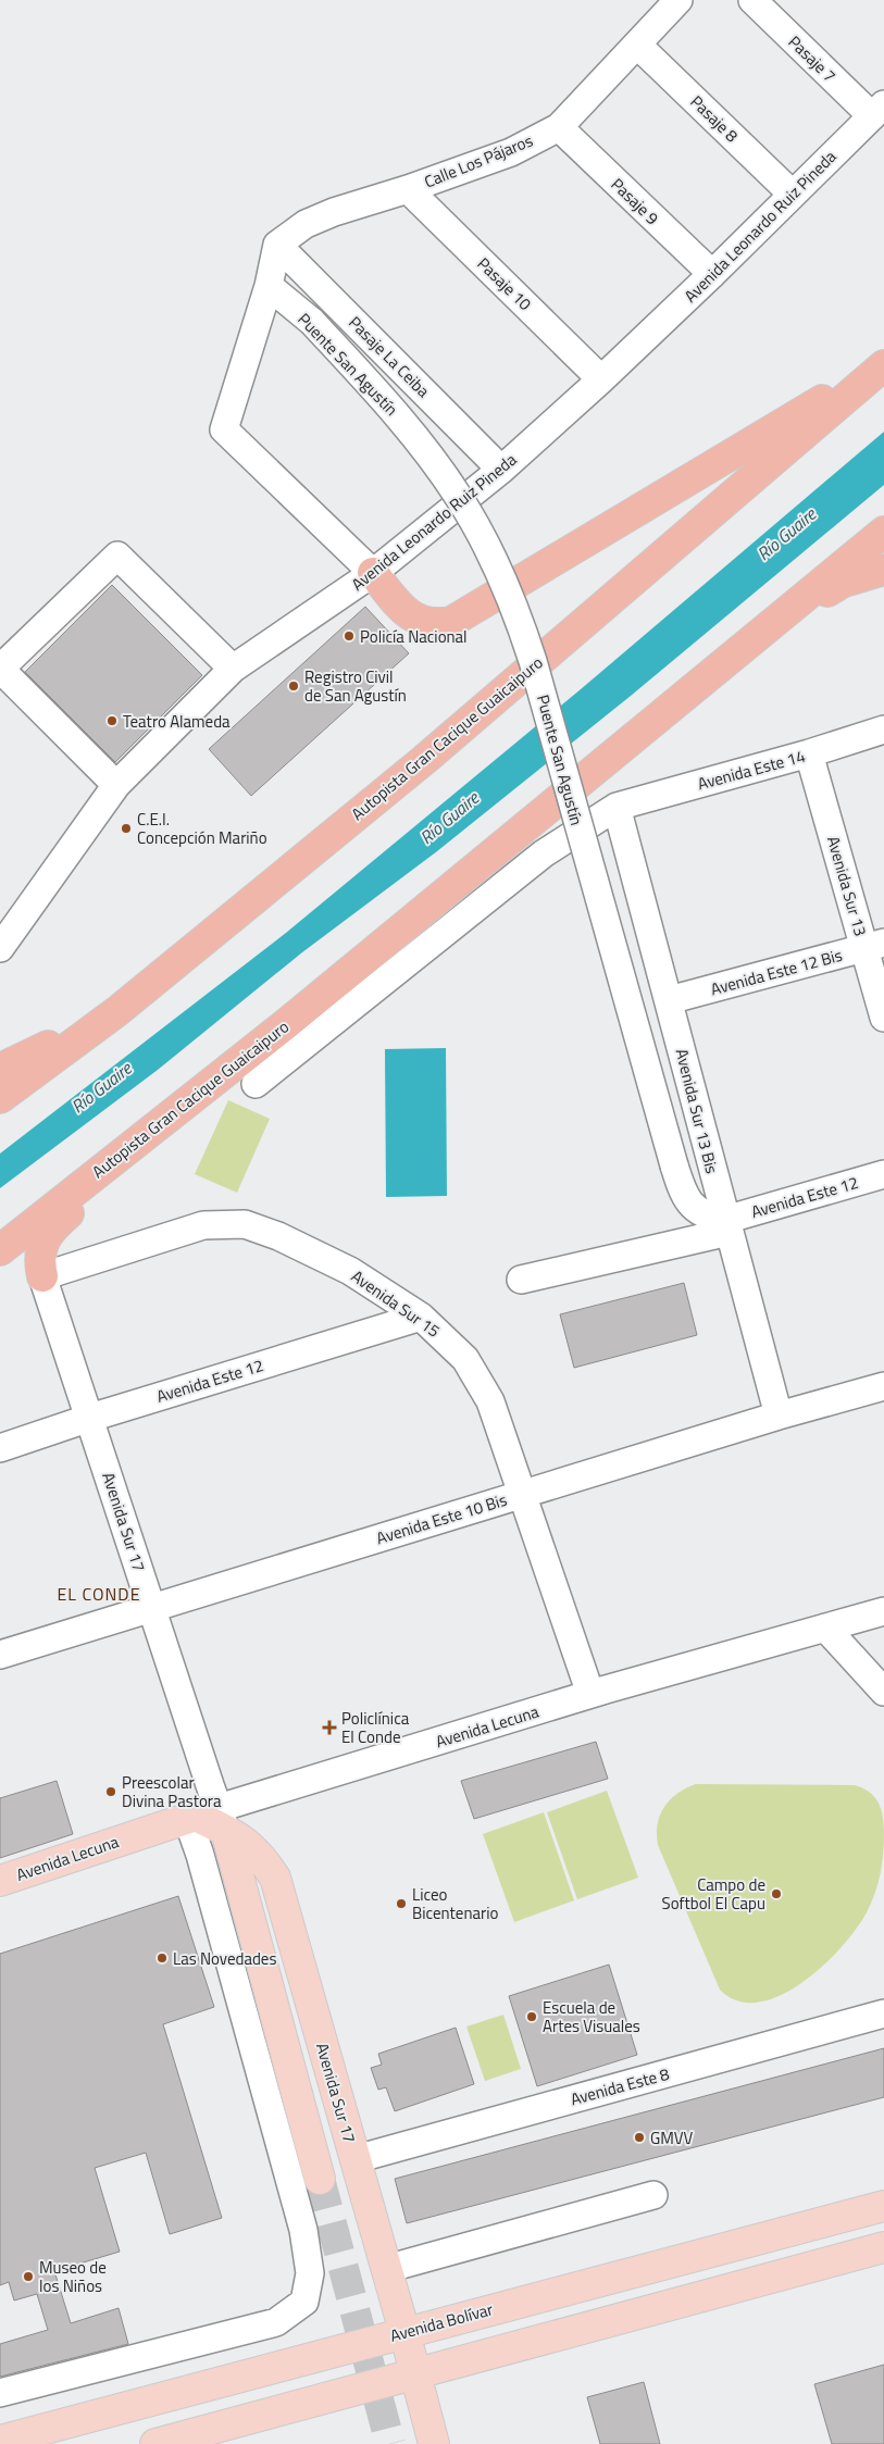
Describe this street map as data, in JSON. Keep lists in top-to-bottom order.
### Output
{
  "streets": {
    "highway": ["Autopista Gran Cacique Guaicaipuro"],
    "main road": ["Avenida Sur 17", "Avenida Lecuna", "Avenida Bolívar"],
    "street": [
      "Pasaje 7",
      "Pasaje 8",
      "Calle Los Pájaros",
      "Pasaje 9",
      "Avenida Leonardo Ruiz Pineda",
      "Pasaje 10",
      "Pasaje La Ceiba",
      "Puente San Agustín",
      "Avenida Este 14",
      "Avenida Sur 13",
      "Avenida Este 12 Bis",
      "Avenida Sur 13 Bis",
      "Avenida Este 12",
      "Avenida Sur 15",
      "Avenida Este 10 Bis",
      "Avenida Este 8"
    ]
  },
  "crossings": [
    ["Pasaje 7", "Avenida Leonardo Ruiz Pineda"],
    ["Pasaje 8", "Calle Los Pájaros"],
    ["Pasaje 8", "Avenida Leonardo Ruiz Pineda"],
    ["Calle Los Pájaros", "Pasaje 9"],
    ["Calle Los Pájaros", "Pasaje 10"],
    ["Calle Los Pájaros", "Pasaje La Ceiba"],
    ["Pasaje 9", "Avenida Leonardo Ruiz Pineda"],
    ["Avenida Leonardo Ruiz Pineda", "Pasaje 10"],
    ["Avenida Leonardo Ruiz Pineda", "Pasaje La Ceiba"],
    ["Puente San Agustín", "Avenida Sur 13 Bis"],
    ["Puente San Agustín", "Avenida Este 12"],
    ["Avenida Este 14", "Avenida Sur 13"],
    ["Avenida Este 14", "Avenida Sur 13 Bis"],
    ["Avenida Sur 13", "Avenida Este 12 Bis"],
    ["Avenida Este 12 Bis", "Avenida Sur 13 Bis"],
    ["Avenida Sur 13 Bis", "Avenida Este 12"],
    ["Avenida Sur 13 Bis", "Avenida Este 10 Bis"],
    ["Avenida Este 12", "Avenida Sur 15"],
    ["Avenida Este 12", "Avenida Sur 17"],
    ["Avenida Sur 15", "Avenida Este 10 Bis"],
    ["Avenida Sur 15", "Avenida Sur 17"],
    ["Avenida Sur 15", "Avenida Lecuna"],
    ["Avenida Este 10 Bis", "Avenida Sur 17"],
    ["Avenida Sur 17", "Avenida Lecuna"],
    ["Avenida Sur 17", "Avenida Este 8"],
    ["Avenida Sur 17", "Avenida Bolívar"]
  ],
  "districts": ["EL CONDE"],
  "water": ["Río Guaire"],
  "places": {
    "other": [
      "Policía Nacional",
      "Registro Civil de San Agustín",
      "Teatro Alameda",
      "C.E.I. Concepción Mariño",
      "Preescolar Divina Pastora",
      "Campo de Softbol El Capu",
      "Liceo Bicentenario",
      "Las Novedades",
      "Escuela de Artes Visuales",
      "GMVV",
      "Museo de los Niños"
    ],
    "health": ["Policlínica El Conde"]
  }
}
